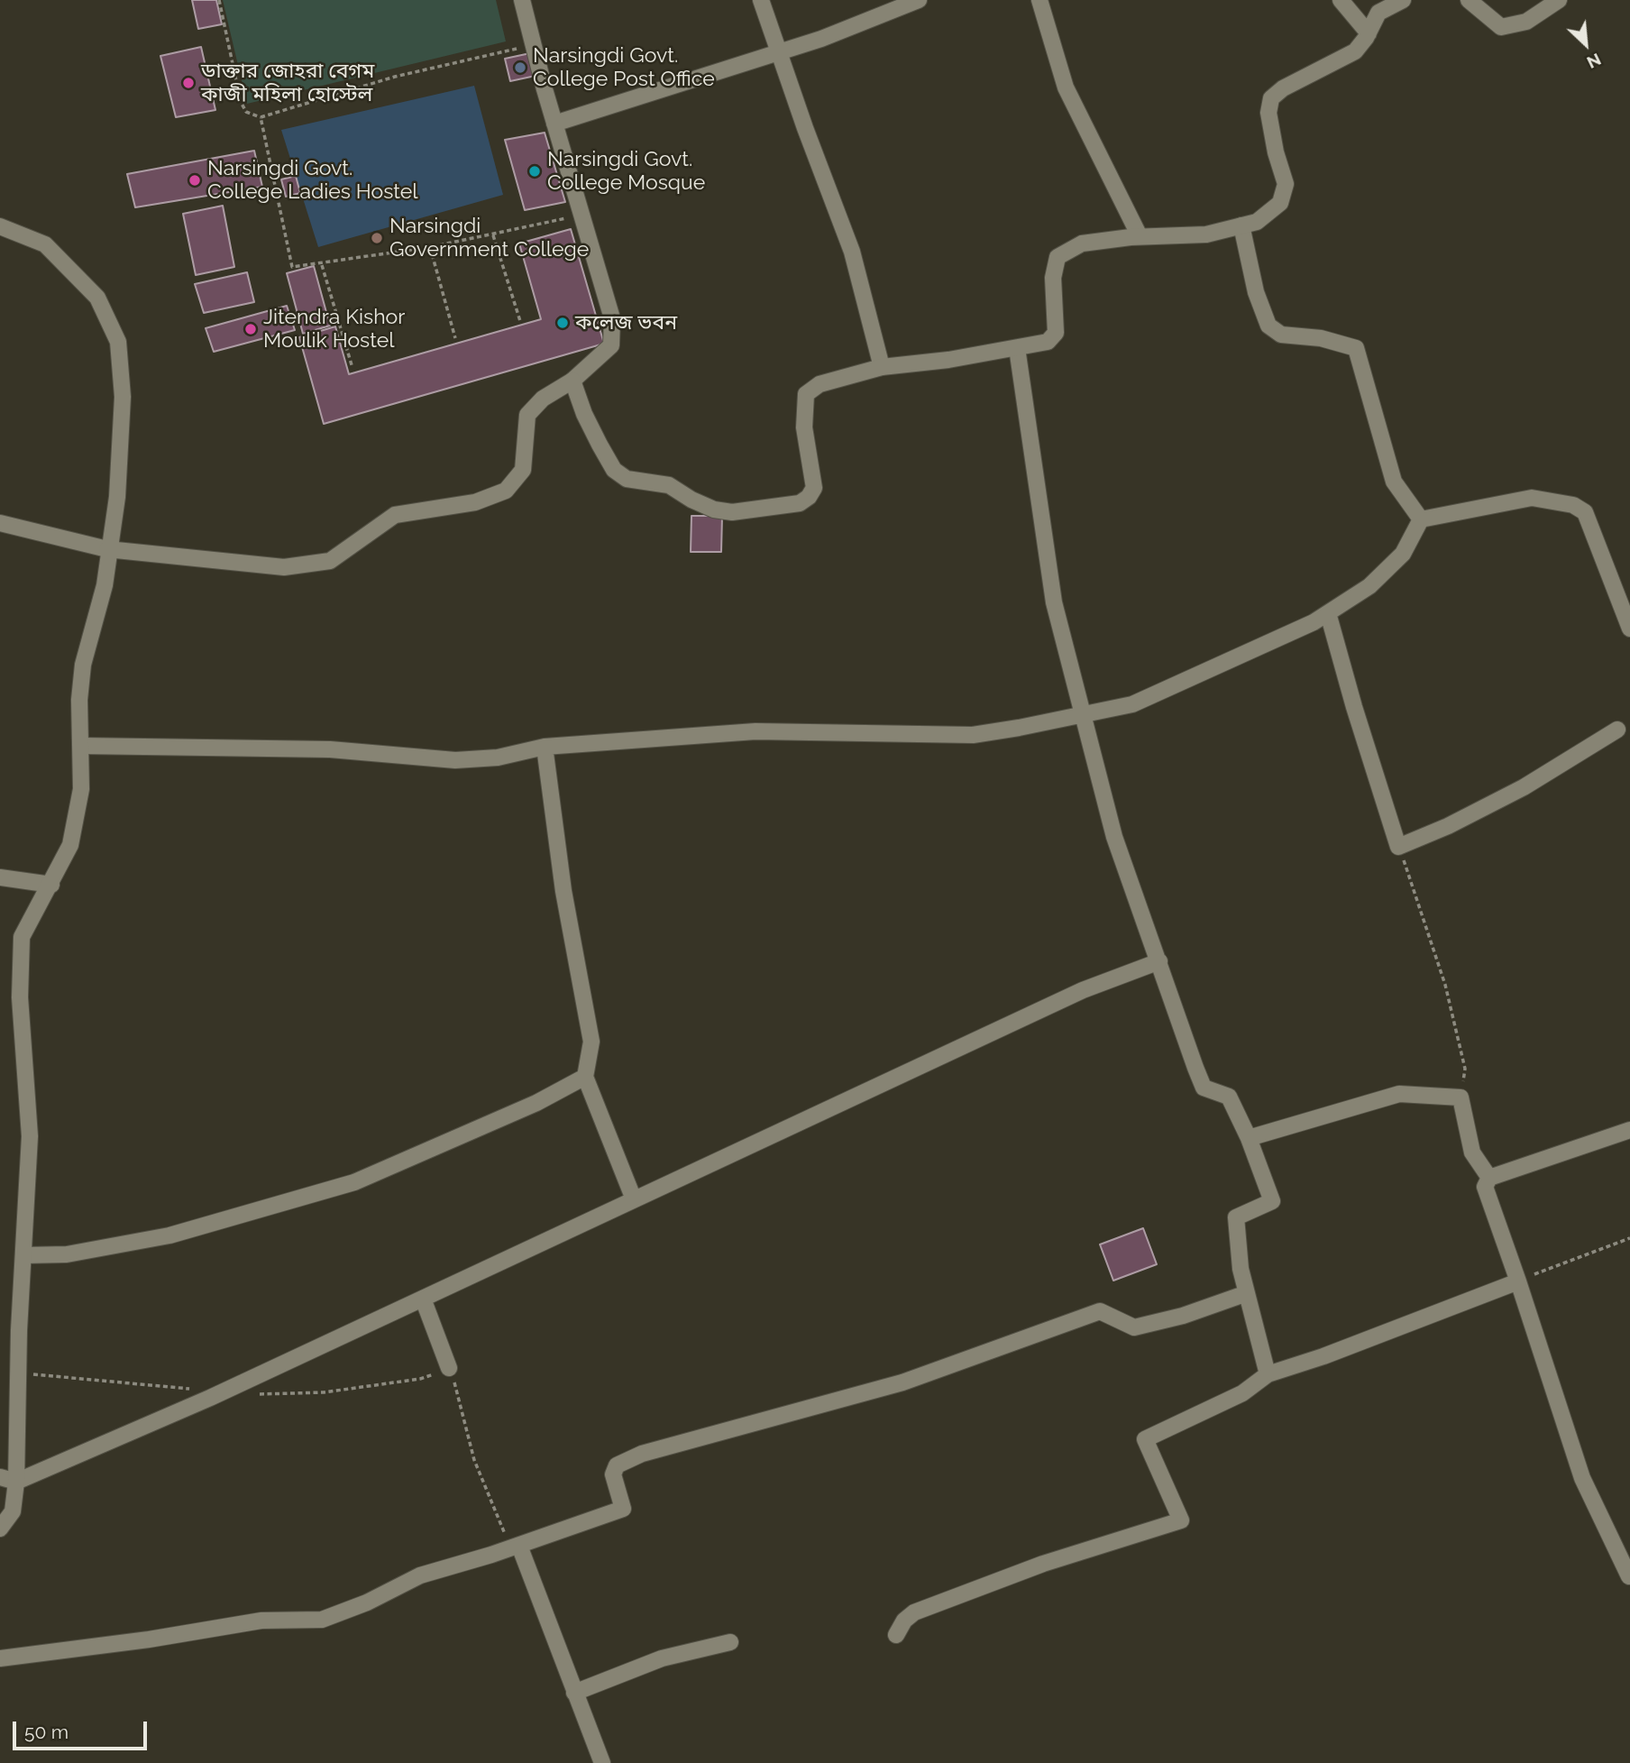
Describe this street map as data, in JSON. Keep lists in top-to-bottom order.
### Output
{
  "places": [
    "Narsingdi Govt. College Post Office",
    "ডাক্তার জোহরা বেগম কাজী মহিলা হোস্টেল",
    "Narsingdi Govt. College Mosque",
    "Narsingdi Govt. College Ladies Hostel",
    "Narsingdi Government College",
    "কলেজ ভবন",
    "Jitendra Kishor Moulik Hostel"
  ],
  "scale_bar": "50 m",
  "north": "bottom right"
}
